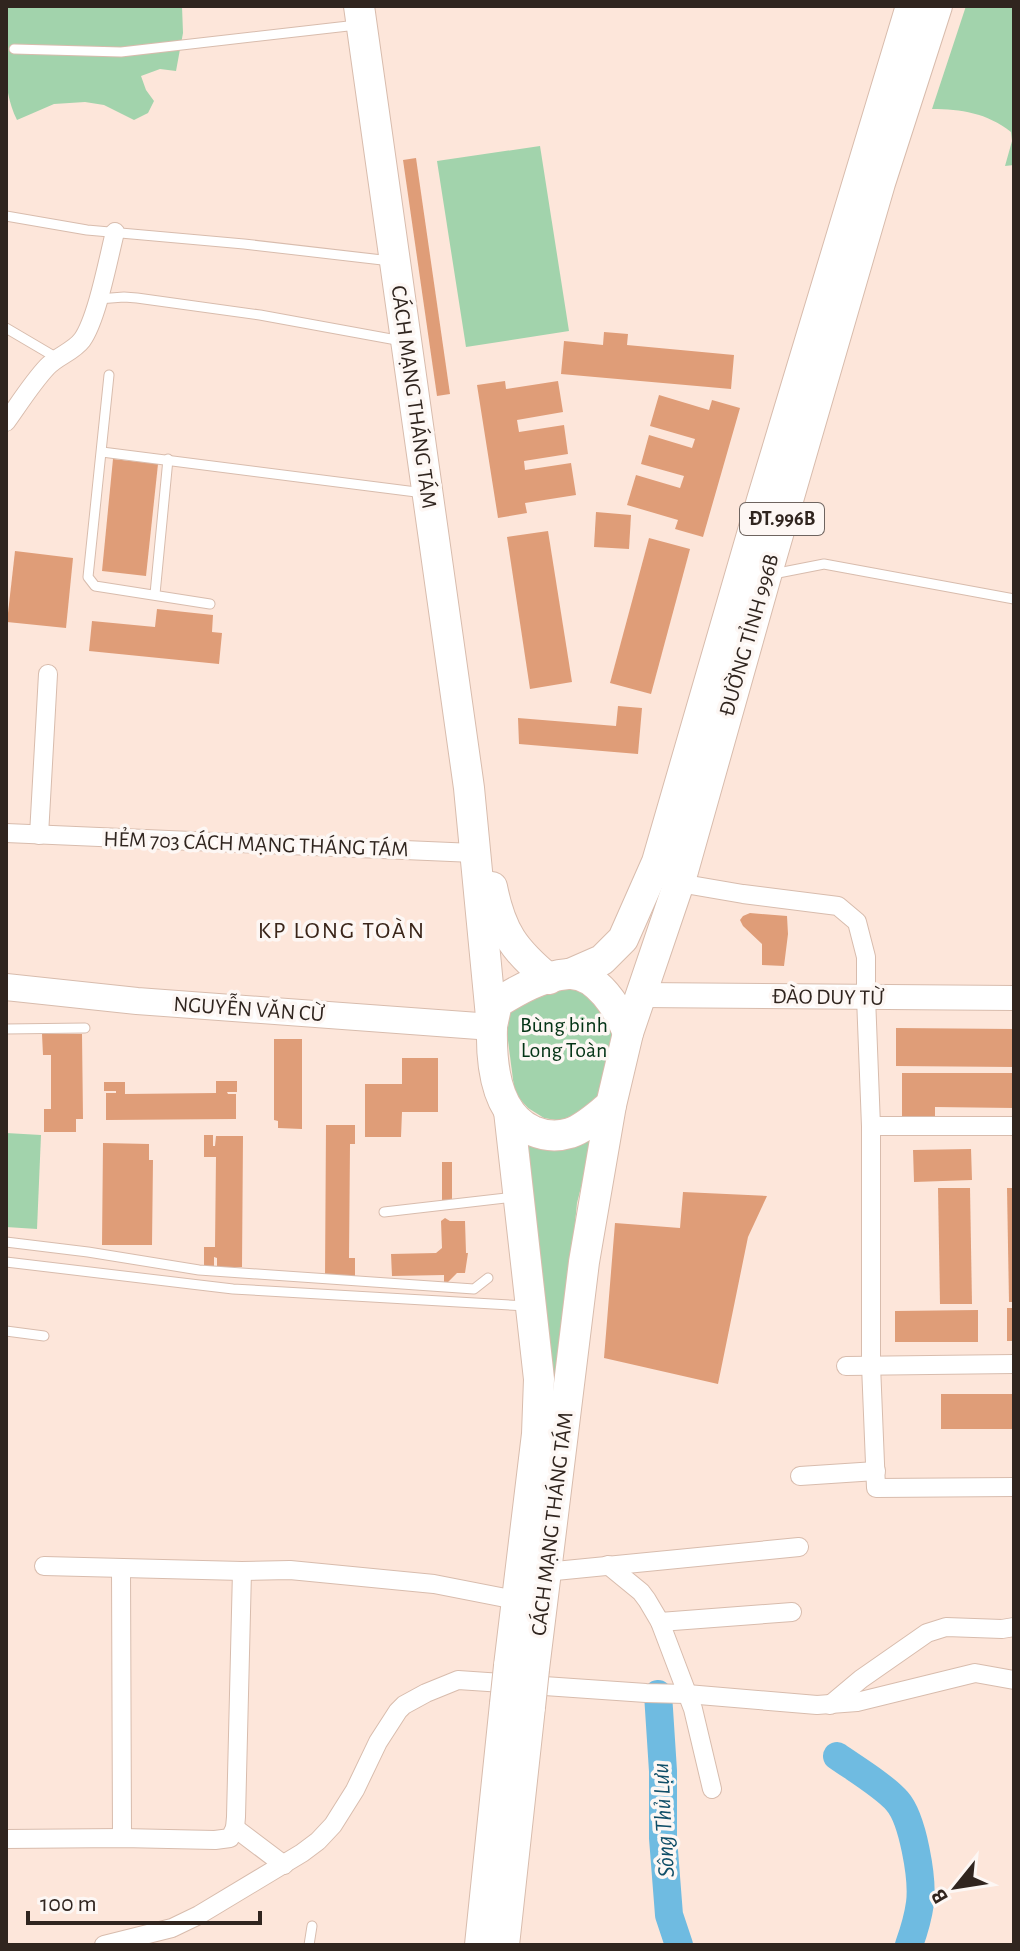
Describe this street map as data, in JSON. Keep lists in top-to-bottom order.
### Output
{
  "streets": {
    "main road": [
      "CÁCH MẠNG THÁNG TÁM",
      "ĐT.996B",
      "ĐƯỜNG TỈNH 996B",
      "NGUYỄN VĂN CỪ"
    ],
    "street": ["HẺM 703 CÁCH MẠNG THÁNG TÁM", "ĐÀO DUY TỪ"]
  },
  "crossings": [
    ["CÁCH MẠNG THÁNG TÁM", "ĐƯỜNG TỈNH 996B"],
    ["CÁCH MẠNG THÁNG TÁM", "HẺM 703 CÁCH MẠNG THÁNG TÁM"],
    ["CÁCH MẠNG THÁNG TÁM", "NGUYỄN VĂN CỪ"],
    ["ĐƯỜNG TỈNH 996B", "ĐÀO DUY TỪ"],
    ["ĐƯỜNG TỈNH 996B", "NGUYỄN VĂN CỪ"]
  ],
  "districts": ["KP LONG TOÀN"],
  "water": ["Sông Thủ Lựu"],
  "parks": ["Bùng binh Long Toàn"],
  "scale_bar": "100 m",
  "north": "bottom left"
}
